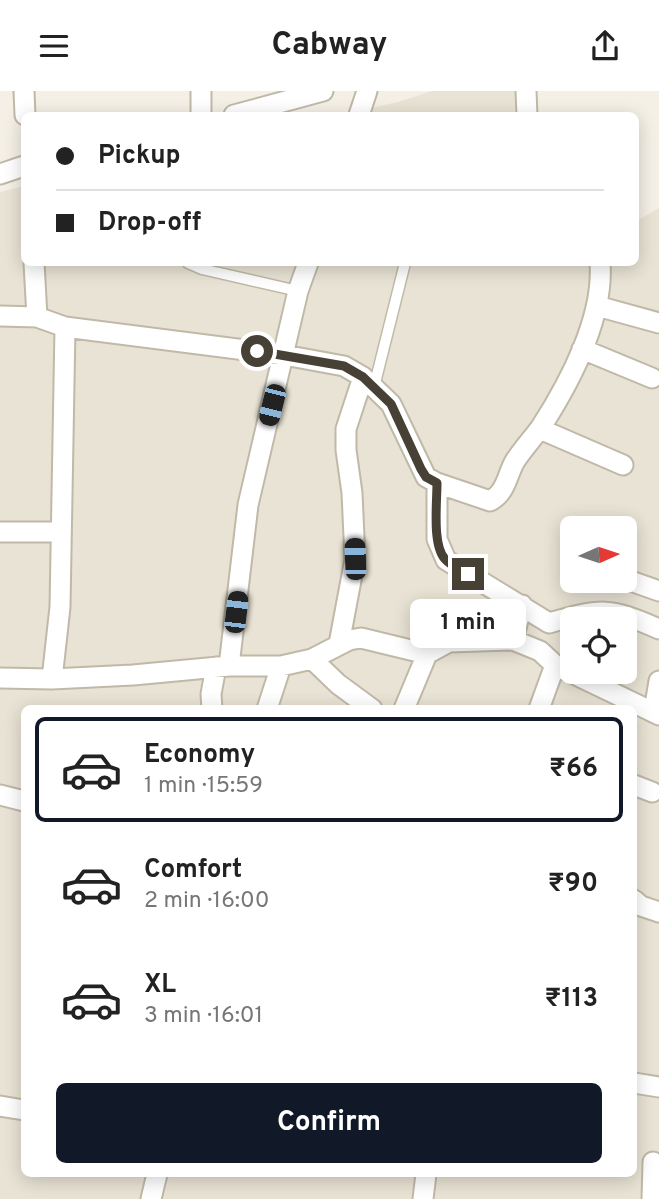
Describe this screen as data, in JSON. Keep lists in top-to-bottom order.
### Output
{
  "north": "right",
  "page": {
    "header": "Cabway",
    "banner": ["Pickup", "Drop-off"],
    "bubble": "1 min",
    "list": [
      {
        "name": "Economy",
        "note": "1 min · 15:59",
        "value": "₹66"
      },
      {
        "name": "Comfort",
        "note": "2 min · 16:00",
        "value": "₹90"
      },
      {
        "name": "XL",
        "note": "3 min · 16:01",
        "value": "₹113"
      }
    ],
    "buttons": "Confirm"
  }
}
